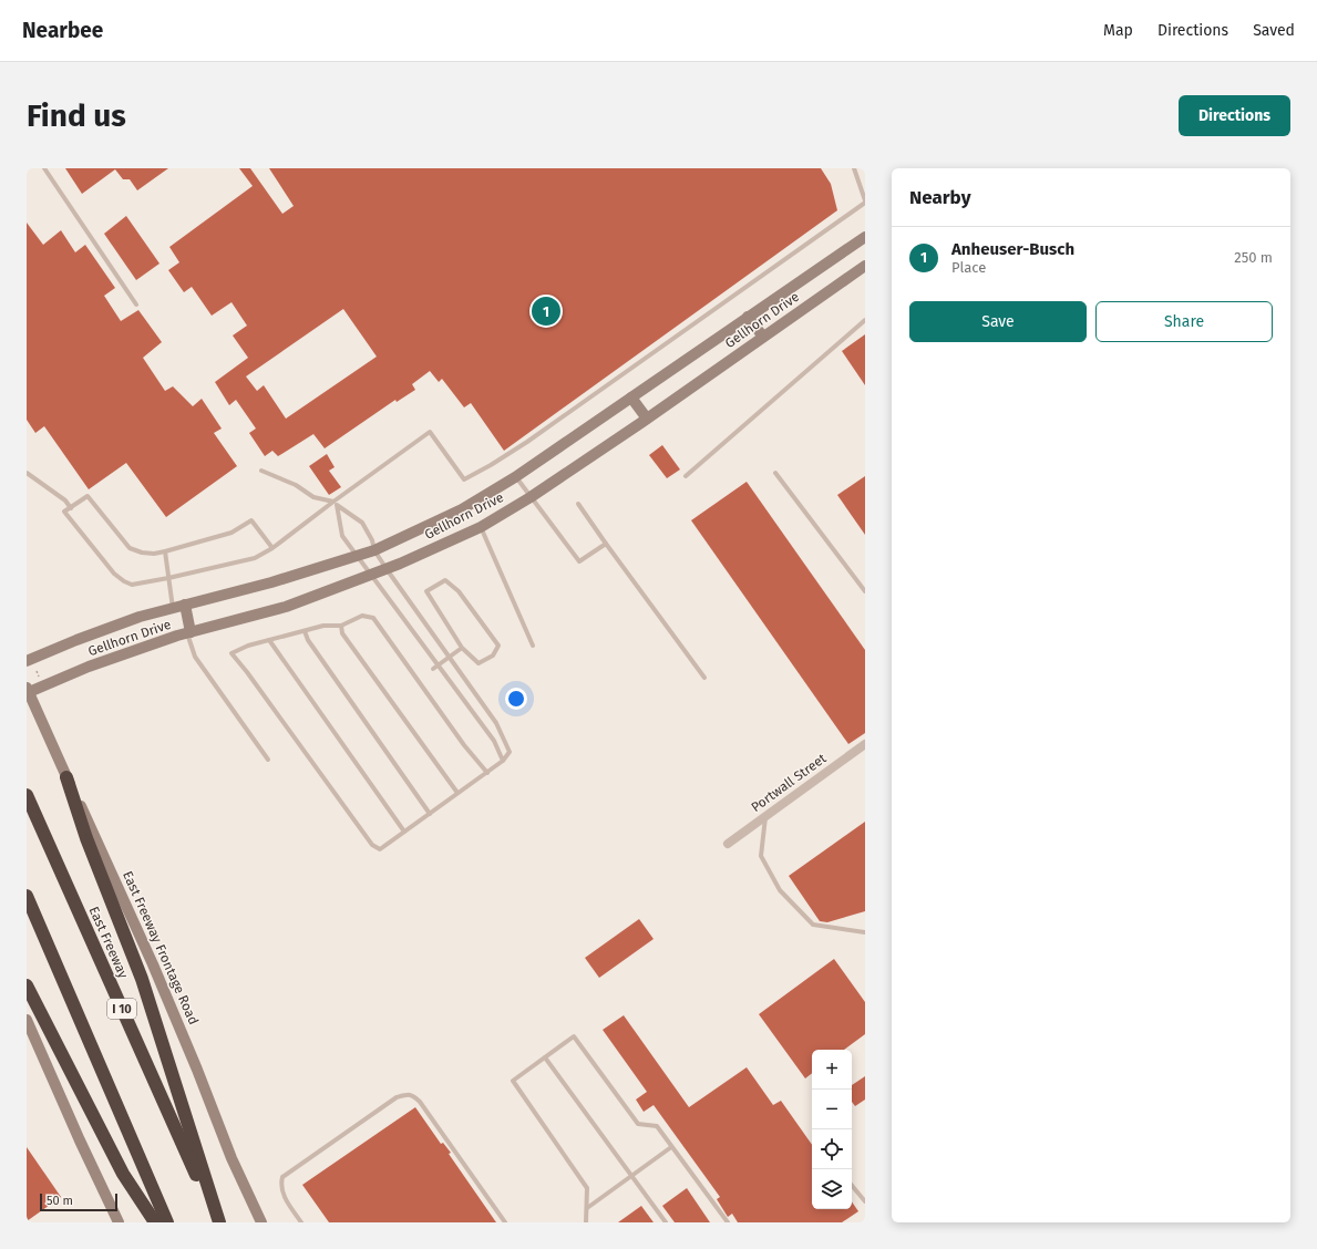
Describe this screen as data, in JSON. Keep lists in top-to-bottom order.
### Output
{
  "streets": {
    "highway": ["East Freeway", "I 10"],
    "main road": ["Gellhorn Drive", "East Freeway Frontage Road"],
    "street": ["Portwall Street"]
  },
  "crossings": [
    ["Gellhorn Drive", "East Freeway Frontage Road"]
  ],
  "scale_bar": "50 m",
  "page": {
    "header": "Nearbee",
    "nav": ["Map", "Directions", "Saved"],
    "buttons": [
      "Directions",
      ["Save", "Share"]
    ],
    "title": "Find us",
    "heading": "Nearby",
    "list": [
      {
        "mark": "1",
        "name": "Anheuser-Busch",
        "note": "Place",
        "value": "250 m"
      }
    ],
    "pins": "1",
    "map_buttons": ["+", "−"],
    "scale": "50 m"
  }
}
